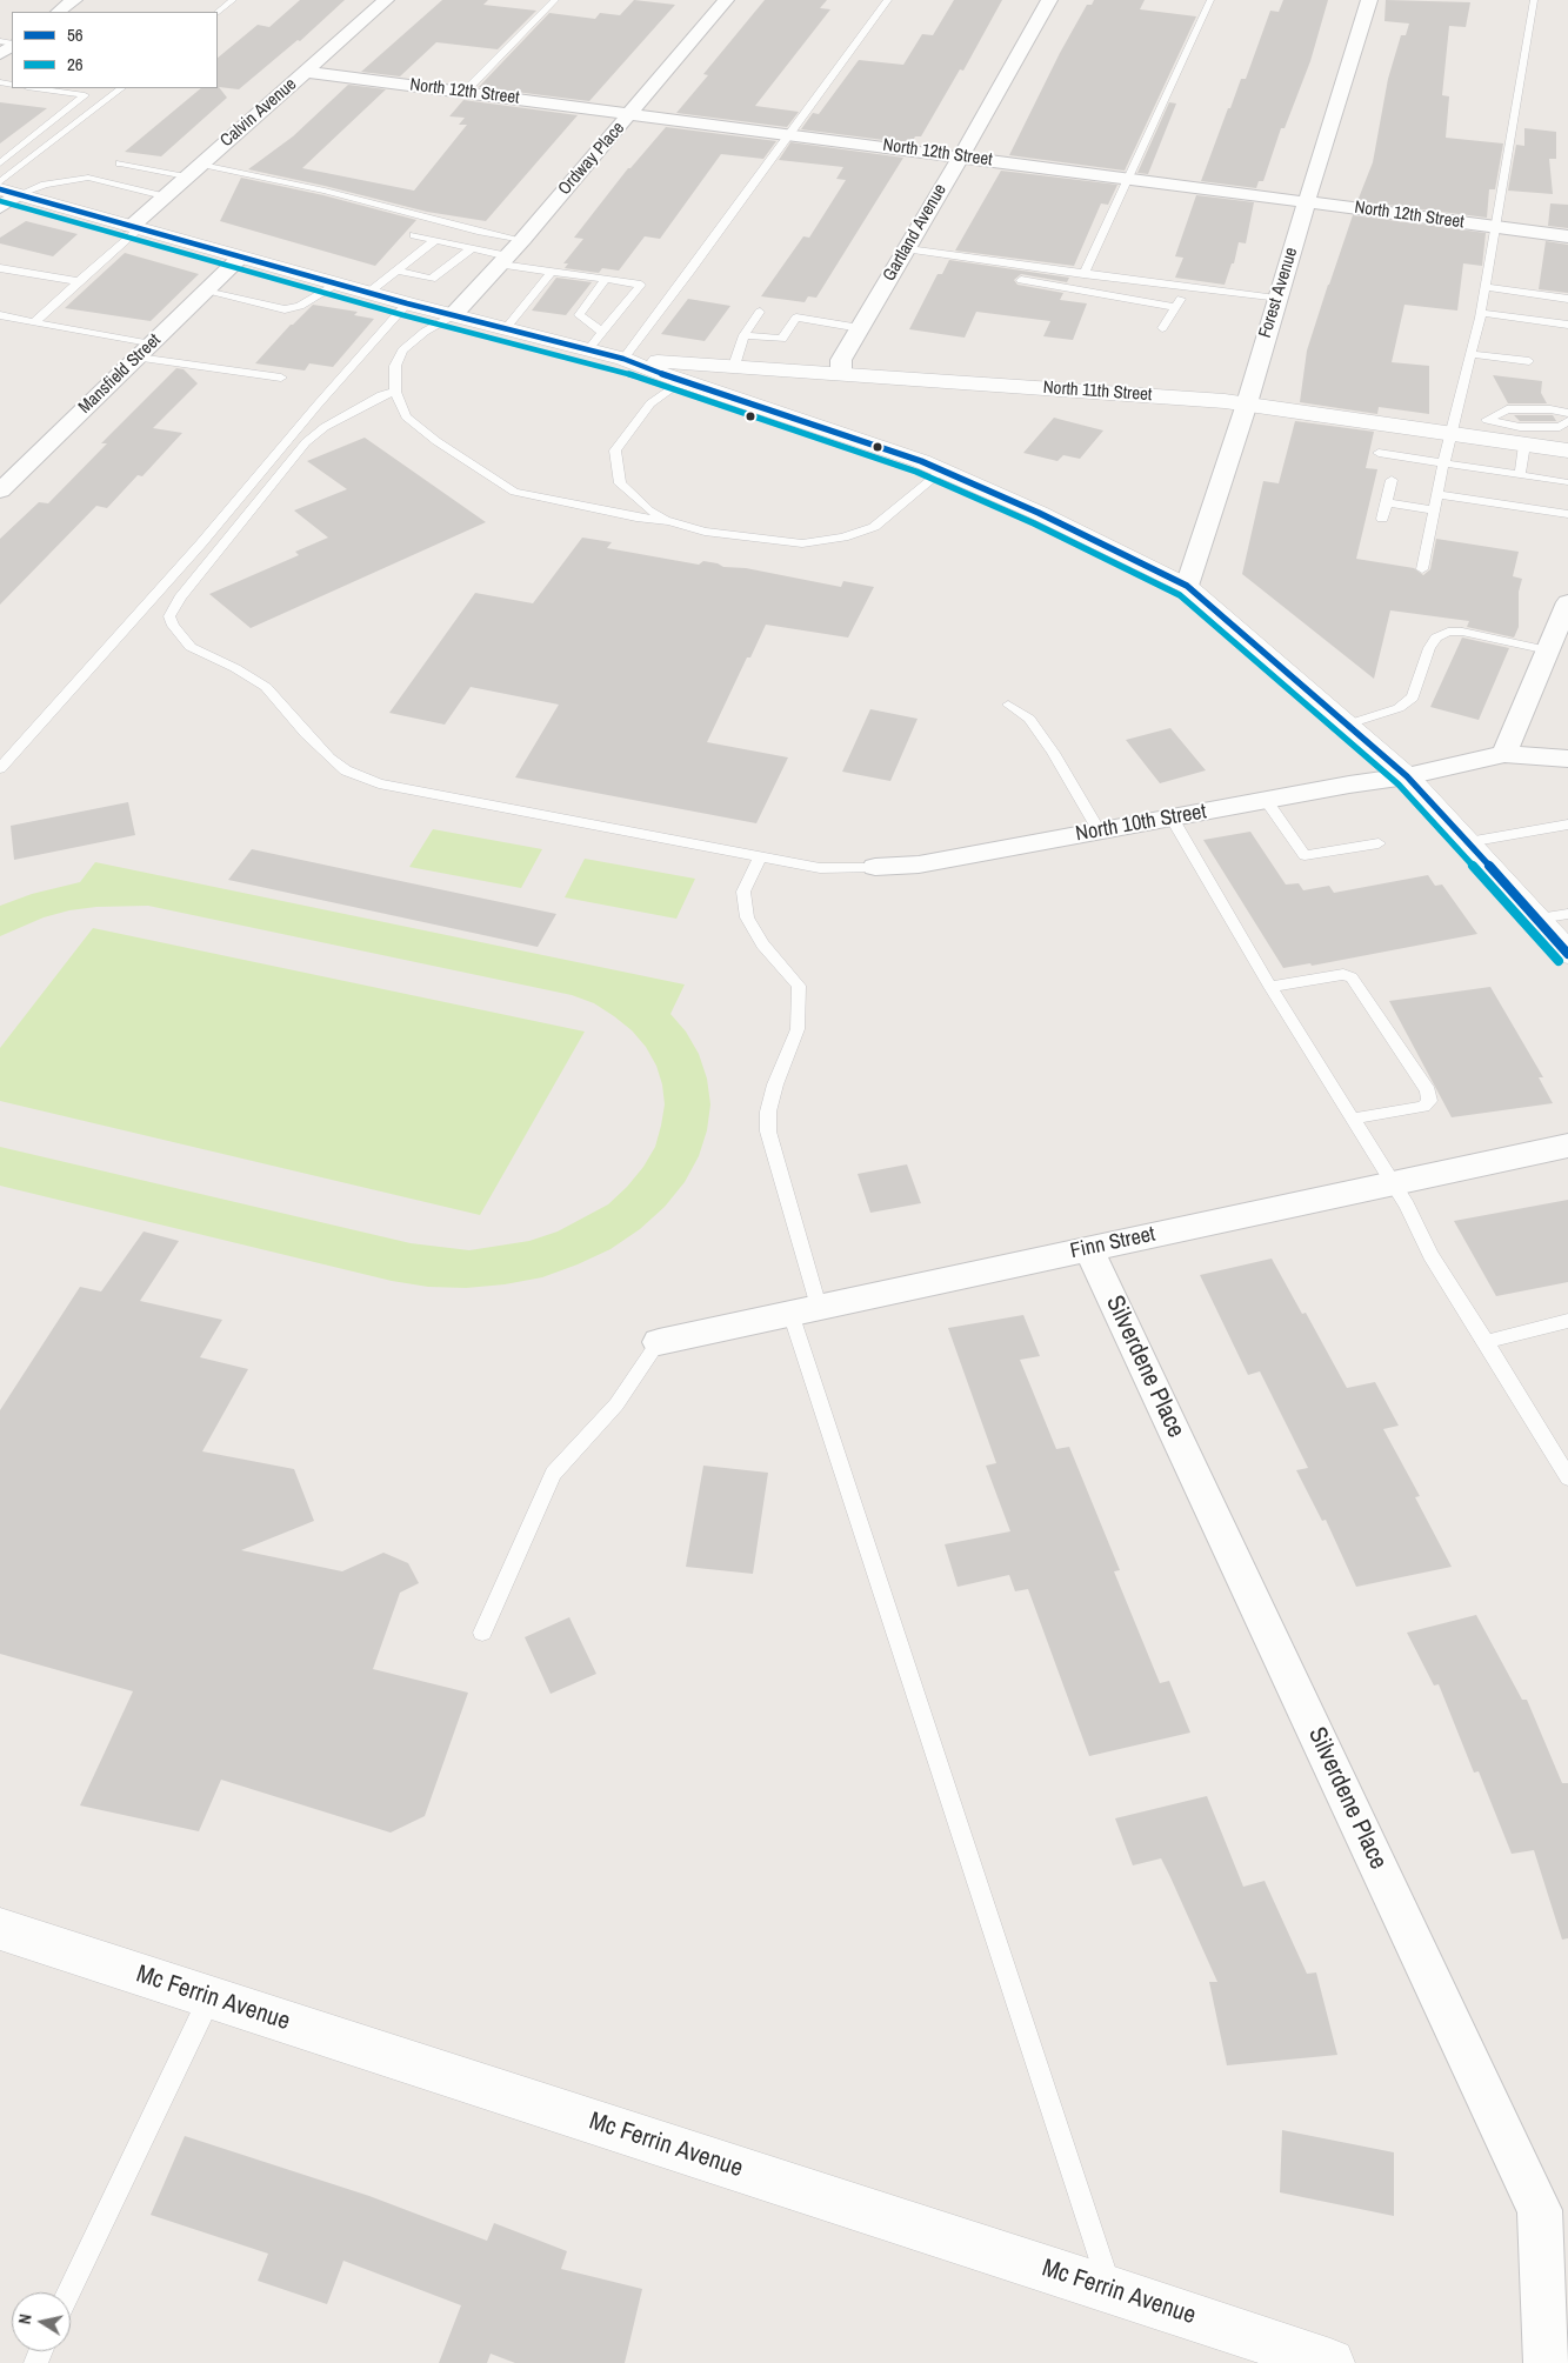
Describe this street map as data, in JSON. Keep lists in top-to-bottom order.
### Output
{
  "streets": {
    "main road": ["North 11th Street", "Mc Ferrin Avenue"],
    "street": [
      "North 12th Street",
      "Calvin Avenue",
      "Ordway Place",
      "Gartland Avenue",
      "Forest Avenue",
      "Mansfield Street",
      "North 10th Street",
      "Finn Street",
      "Silverdene Place"
    ]
  },
  "crossings": [
    ["North 12th Street", "Calvin Avenue"],
    ["North 12th Street", "Ordway Place"],
    ["North 12th Street", "Gartland Avenue"],
    ["North 12th Street", "Forest Avenue"],
    ["Gartland Avenue", "North 11th Street"],
    ["Forest Avenue", "North 11th Street"],
    ["Finn Street", "Silverdene Place"]
  ],
  "lines": ["transit line 56", "transit line 26"],
  "legend": ["56", "26"],
  "north": "left"
}
